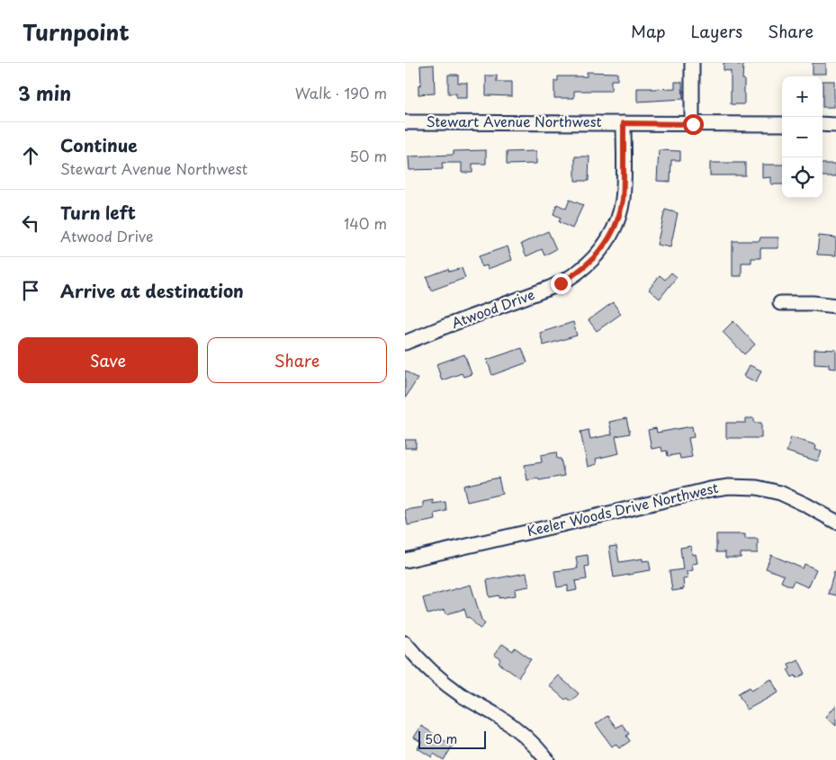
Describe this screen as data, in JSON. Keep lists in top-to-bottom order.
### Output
{
  "streets": {
    "street": ["Stewart Avenue Northwest", "Atwood Drive", "Keeler Woods Drive Northwest"]
  },
  "crossings": [
    ["Stewart Avenue Northwest", "Atwood Drive"]
  ],
  "scale_bar": "50 m",
  "page": {
    "header": "Turnpoint",
    "nav": ["Map", "Layers", "Share"],
    "heading": ["3 min", "Walk · 190 m"],
    "map_buttons": ["+", "−"],
    "list": [
      ["Continue", "Stewart Avenue Northwest", "50 m"],
      ["Turn left", "Atwood Drive", "140 m"],
      "Arrive at destination"
    ],
    "buttons": ["Save", "Share"],
    "scale": "50 m"
  }
}
